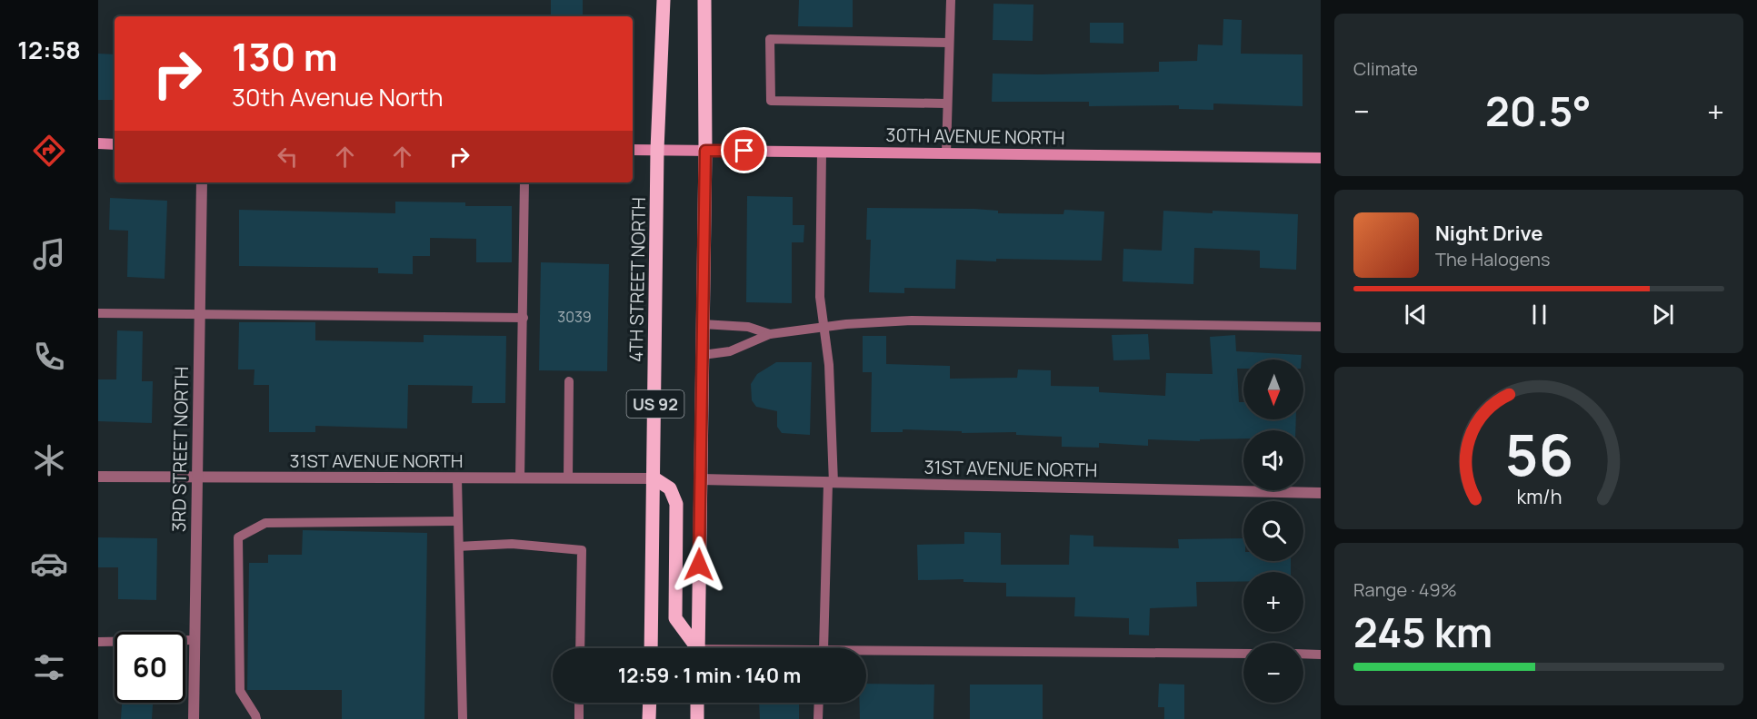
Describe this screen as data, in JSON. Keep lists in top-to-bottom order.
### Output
{
  "streets": {
    "main road": ["4TH STREET NORTH", "US 92"],
    "street": ["30TH AVENUE NORTH", "3RD STREET NORTH", "31ST AVENUE NORTH"]
  },
  "crossings": [
    ["30TH AVENUE NORTH", "4TH STREET NORTH"],
    ["30TH AVENUE NORTH", "US 92"],
    ["4TH STREET NORTH", "31ST AVENUE NORTH"],
    ["US 92", "31ST AVENUE NORTH"],
    ["3RD STREET NORTH", "31ST AVENUE NORTH"]
  ],
  "house_numbers": ["3039"],
  "north": "bottom",
  "page": {
    "tabs": "12:58",
    "tile": [
      "Climate",
      ["Range · 49%", "245 km"]
    ],
    "turn": ["130 m", "30th Avenue North"],
    "heat": ["−", "20.5°", "+"],
    "song": ["Night Drive", "The Halogens"],
    "map_buttons": ["+", "−"],
    "limit": "60",
    "trip": "12:59 · 1 min · 140 m",
    "gauge": ["56", "km/h"]
  }
}
